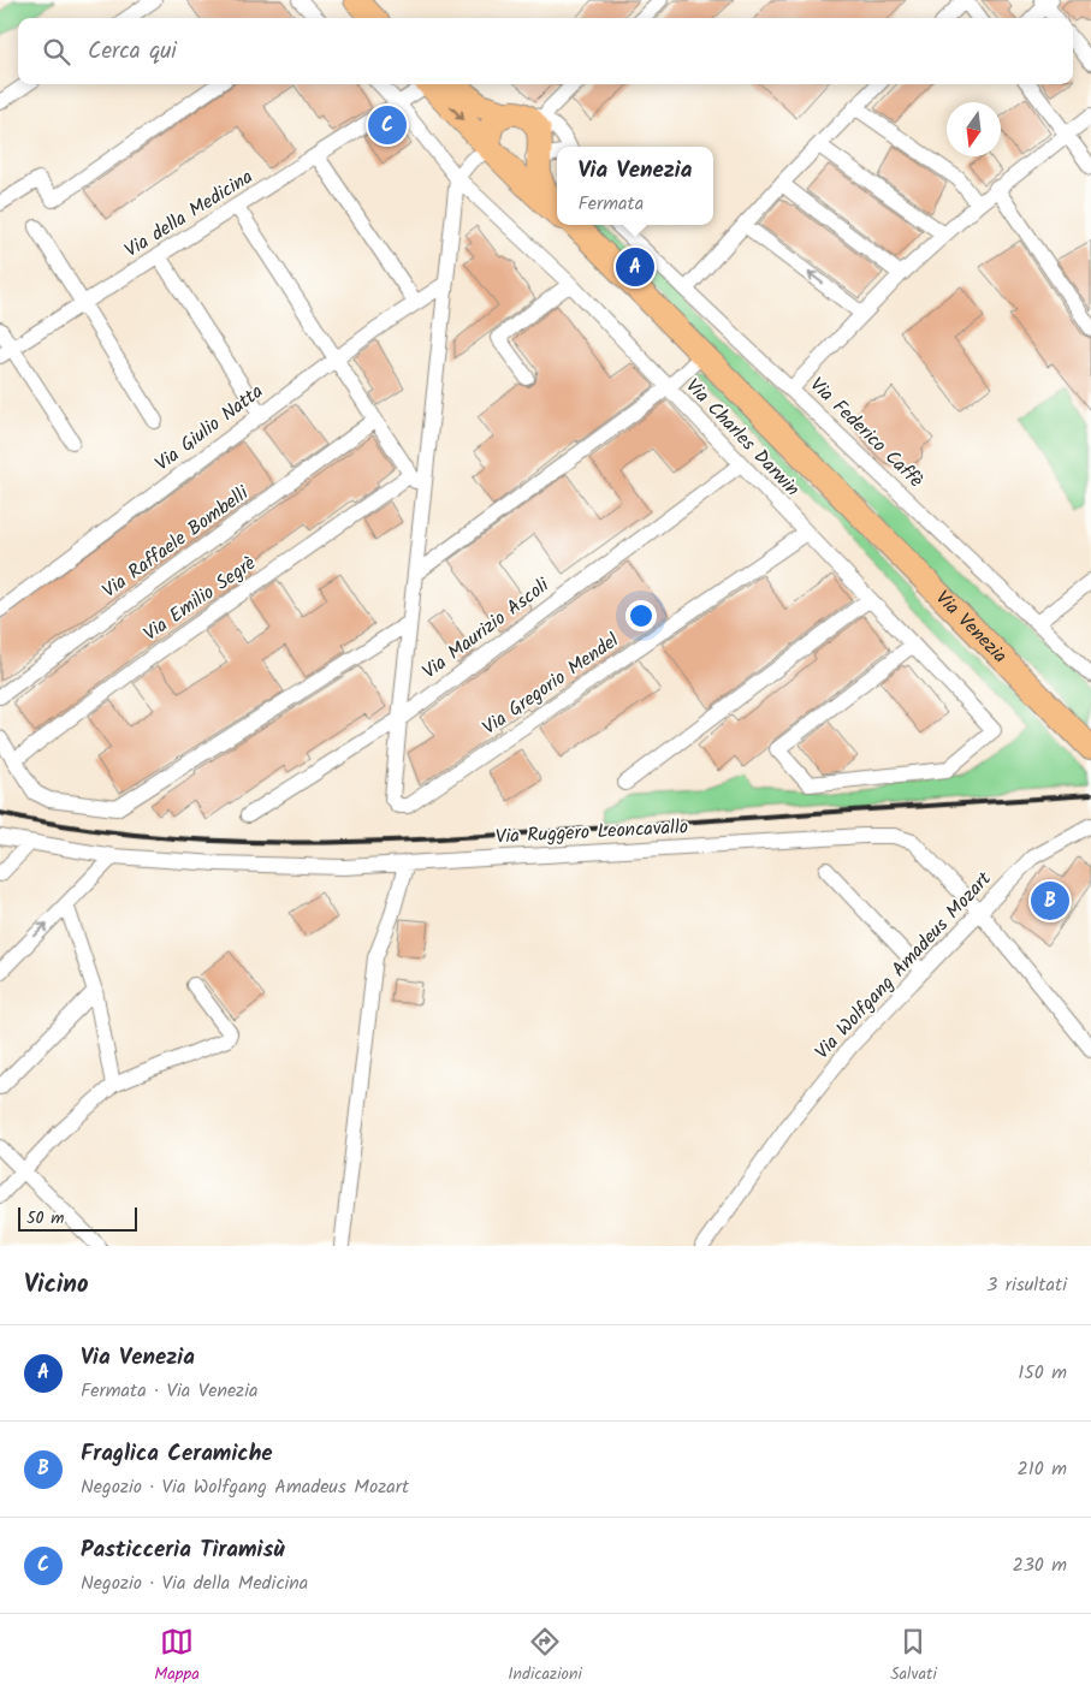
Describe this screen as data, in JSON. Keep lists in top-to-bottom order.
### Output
{
  "streets": {
    "main road": ["Via Venezia"],
    "street": [
      "Via della Medicina",
      "Via Giulio Natta",
      "Via Federico Caffè",
      "Via Charles Darwin",
      "Via Raffaele Bombelli",
      "Via Emilio Segrè",
      "Via Maurizio Ascoli",
      "Via Gregorio Mendel",
      "Via Ruggero Leoncavallo",
      "Via Wolfgang Amadeus Mozart"
    ]
  },
  "crossings": [
    ["Via Charles Darwin", "Via Maurizio Ascoli"],
    ["Via Charles Darwin", "Via Gregorio Mendel"],
    ["Via Maurizio Ascoli", "Via Gregorio Mendel"],
    ["Via Ruggero Leoncavallo", "Via Wolfgang Amadeus Mozart"]
  ],
  "scale_bar": "50 m",
  "north": "bottom",
  "page": {
    "search": "Cerca qui",
    "pins": ["C", "A", "B"],
    "popup": ["Via Venezia", "Fermata"],
    "scale": "50 m",
    "heading": ["Vicino", "3 risultati"],
    "list": [
      {
        "mark": "A",
        "name": "Via Venezia",
        "note": "Fermata · Via Venezia",
        "value": "150 m"
      },
      {
        "mark": "B",
        "name": "Fraglica Ceramiche",
        "note": "Negozio · Via Wolfgang Amadeus Mozart",
        "value": "210 m"
      },
      {
        "mark": "C",
        "name": "Pasticceria Tiramisù",
        "note": "Negozio · Via della Medicina",
        "value": "230 m"
      }
    ],
    "nav": ["Mappa", "Indicazioni", "Salvati"]
  }
}
